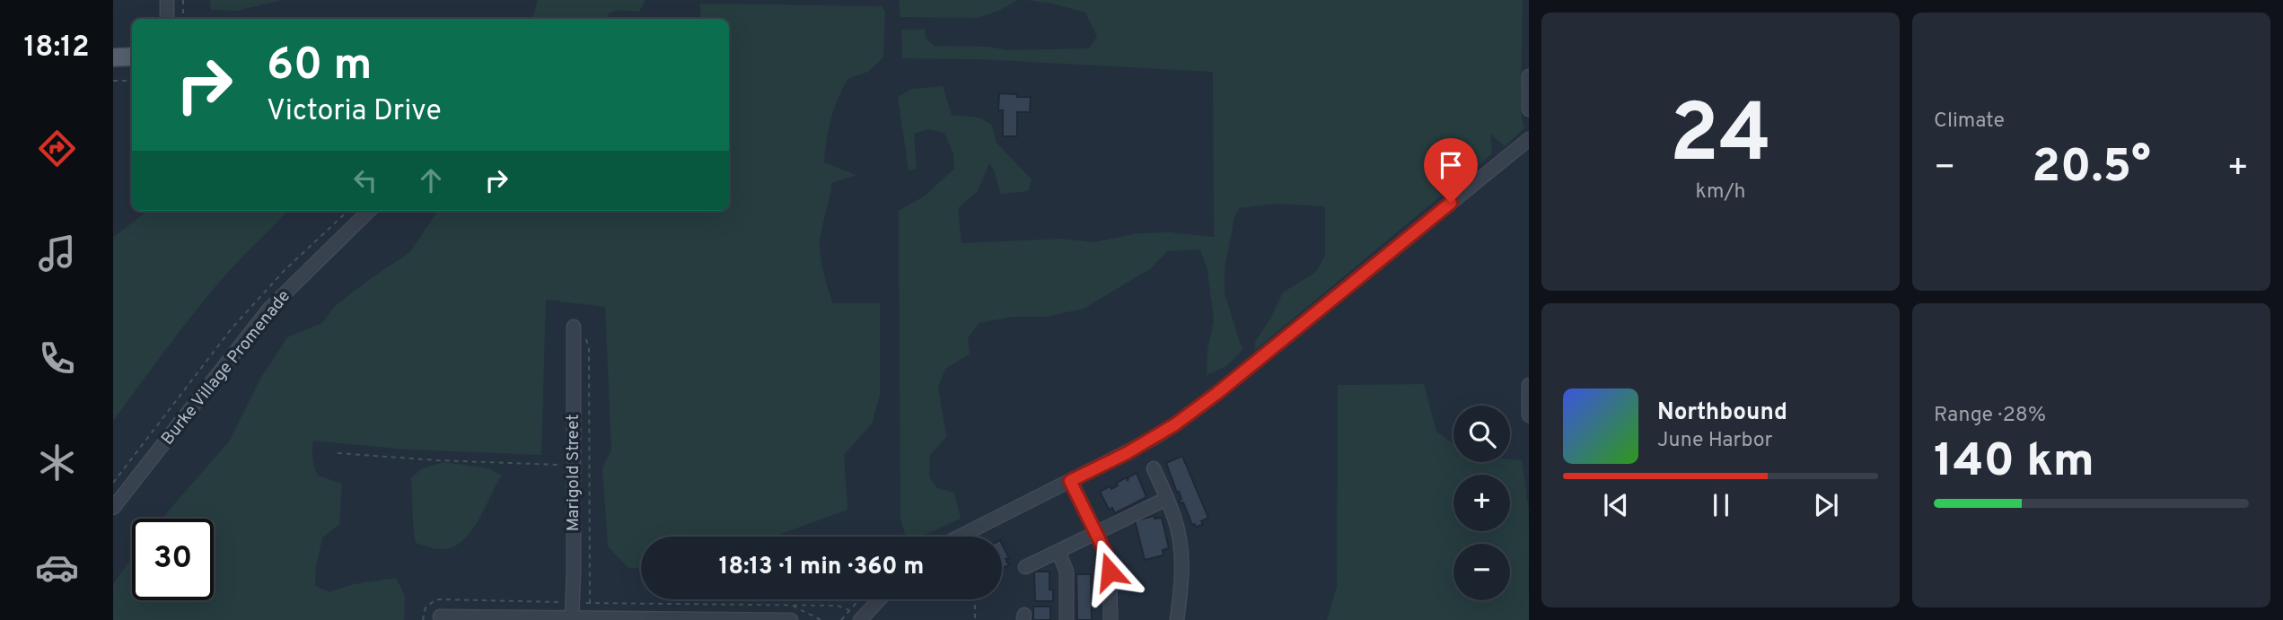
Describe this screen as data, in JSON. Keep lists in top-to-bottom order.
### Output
{
  "streets": {
    "street": ["Burke Village Promenade", "Marigold Street"]
  },
  "page": {
    "tabs": "18:12",
    "tile": [
      ["24", "km/h"],
      "Climate",
      ["Range · 28%", "140 km"]
    ],
    "turn": ["60 m", "Victoria Drive"],
    "heat": ["−", "20.5°", "+"],
    "song": ["Northbound", "June Harbor"],
    "map_buttons": ["+", "−"],
    "limit": "30",
    "trip": "18:13 · 1 min · 360 m"
  }
}
